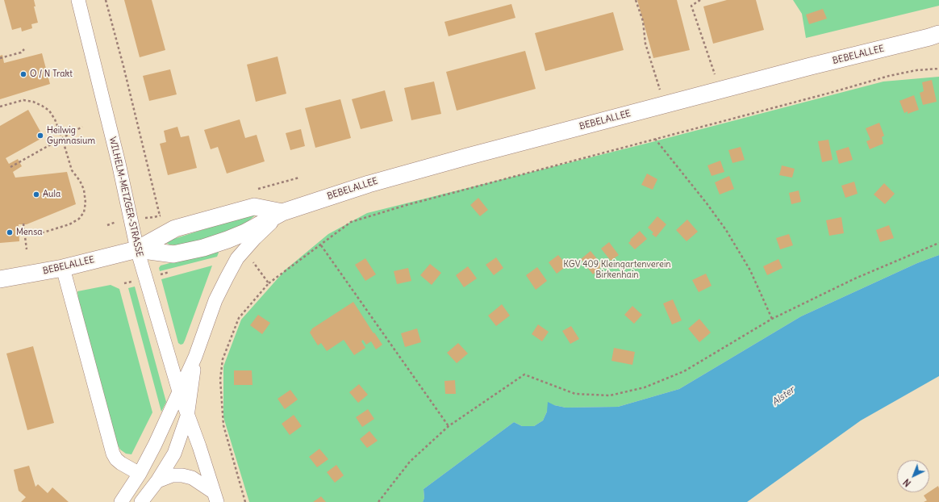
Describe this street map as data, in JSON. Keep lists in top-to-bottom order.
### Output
{
  "streets": {
    "street": ["BEBELALLEE", "WILHELM-METZGER-STRASSE"]
  },
  "crossings": [
    ["BEBELALLEE", "WILHELM-METZGER-STRASSE"]
  ],
  "water": ["Alster"],
  "parks": ["KGV 409 Kleingartenverein Birkenhain"],
  "places": [
    "O / N Trakt",
    "Heilwig Gymnasium",
    "Aula",
    "Mensa"
  ],
  "north": "bottom left"
}
